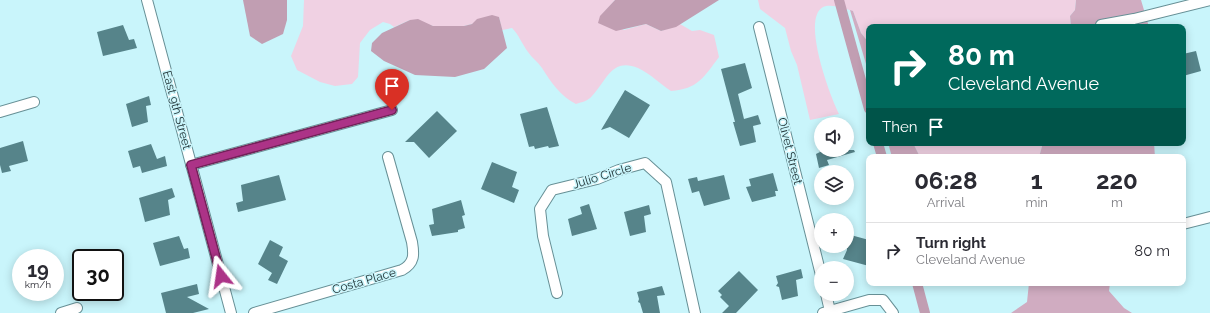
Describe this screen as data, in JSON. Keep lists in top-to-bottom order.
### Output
{
  "streets": {
    "street": [
      "East 9th Street",
      "Olivet Street",
      "Julio Circle",
      "Costa Place"
    ]
  },
  "page": {
    "turn": ["80 m", "Cleveland Avenue"],
    "then": "Then",
    "map_buttons": ["+", "−"],
    "eta": [
      "06:28",
      "Arrival",
      "1",
      "min",
      "220",
      "m"
    ],
    "list": [
      {
        "name": "Turn right",
        "note": "Cleveland Avenue",
        "value": "80 m"
      }
    ],
    "speed": "19 km/h",
    "limit": "30"
  }
}
